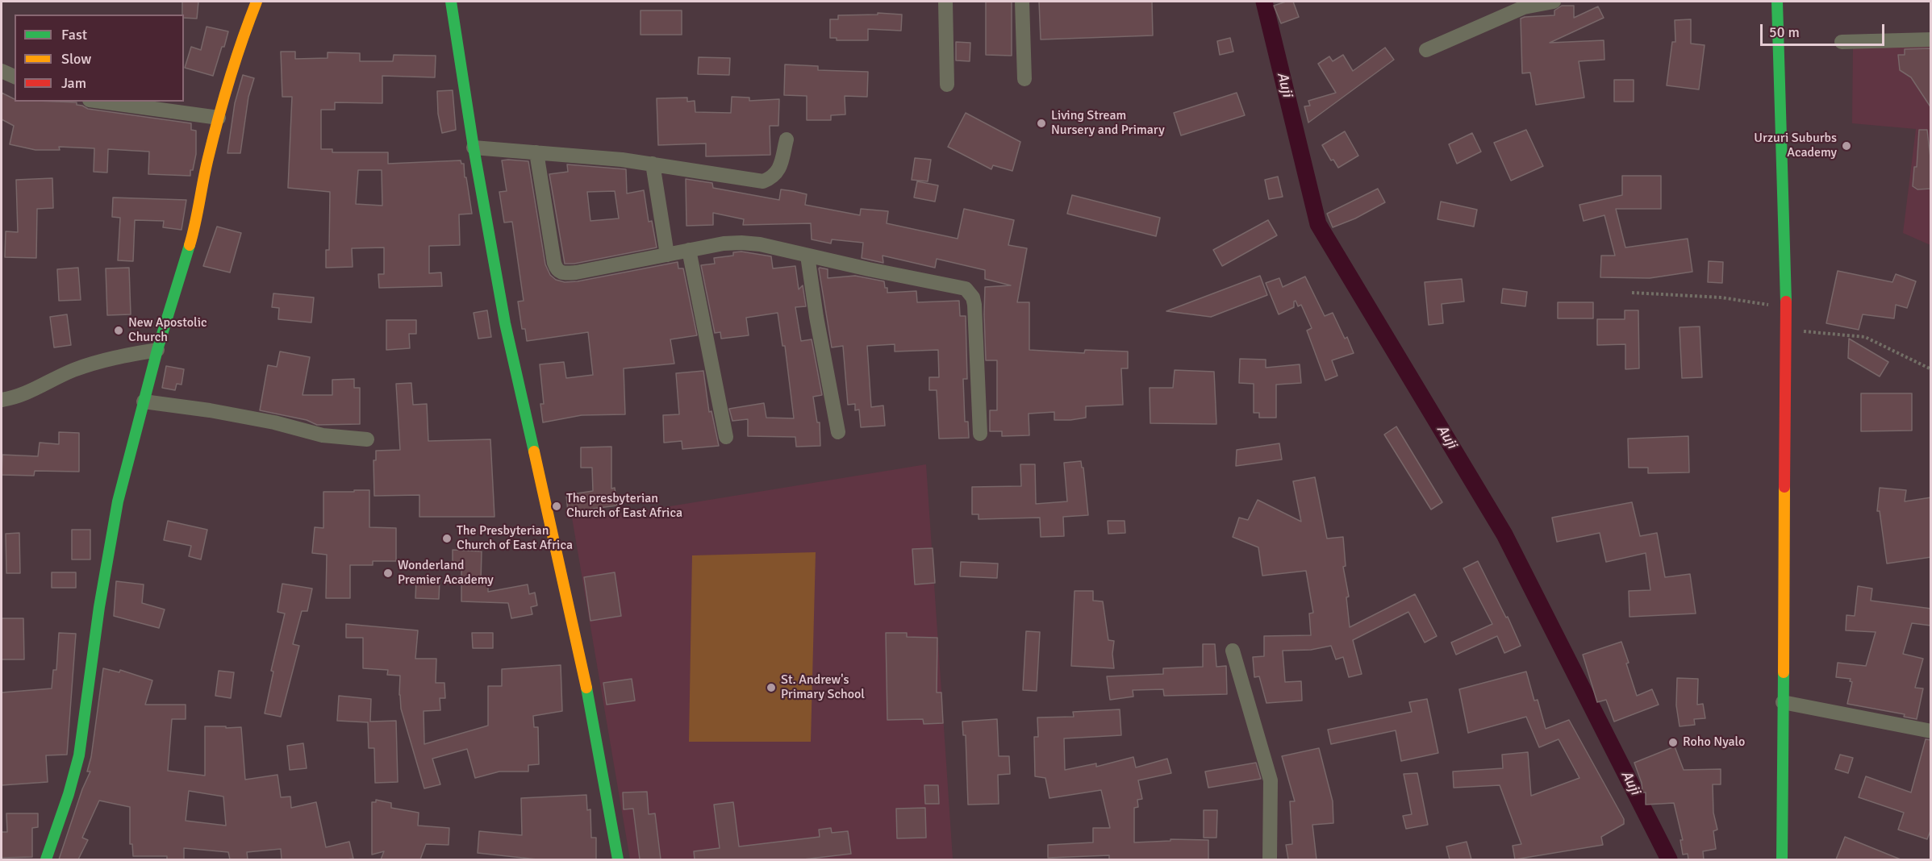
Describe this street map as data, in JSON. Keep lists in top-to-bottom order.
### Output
{
  "water": ["Auji"],
  "places": [
    "Living Stream Nursery and Primary",
    "Urzuri Suburbs Academy",
    "New Apostolic Church",
    "The presbyterian Church of East Africa",
    "The Presbyterian Church of East Africa",
    "Wonderland Premier Academy",
    "St. Andrew's Primary School",
    "Roho Nyalo"
  ],
  "legend": ["Fast", "Slow", "Jam"],
  "scale_bar": "50 m"
}
